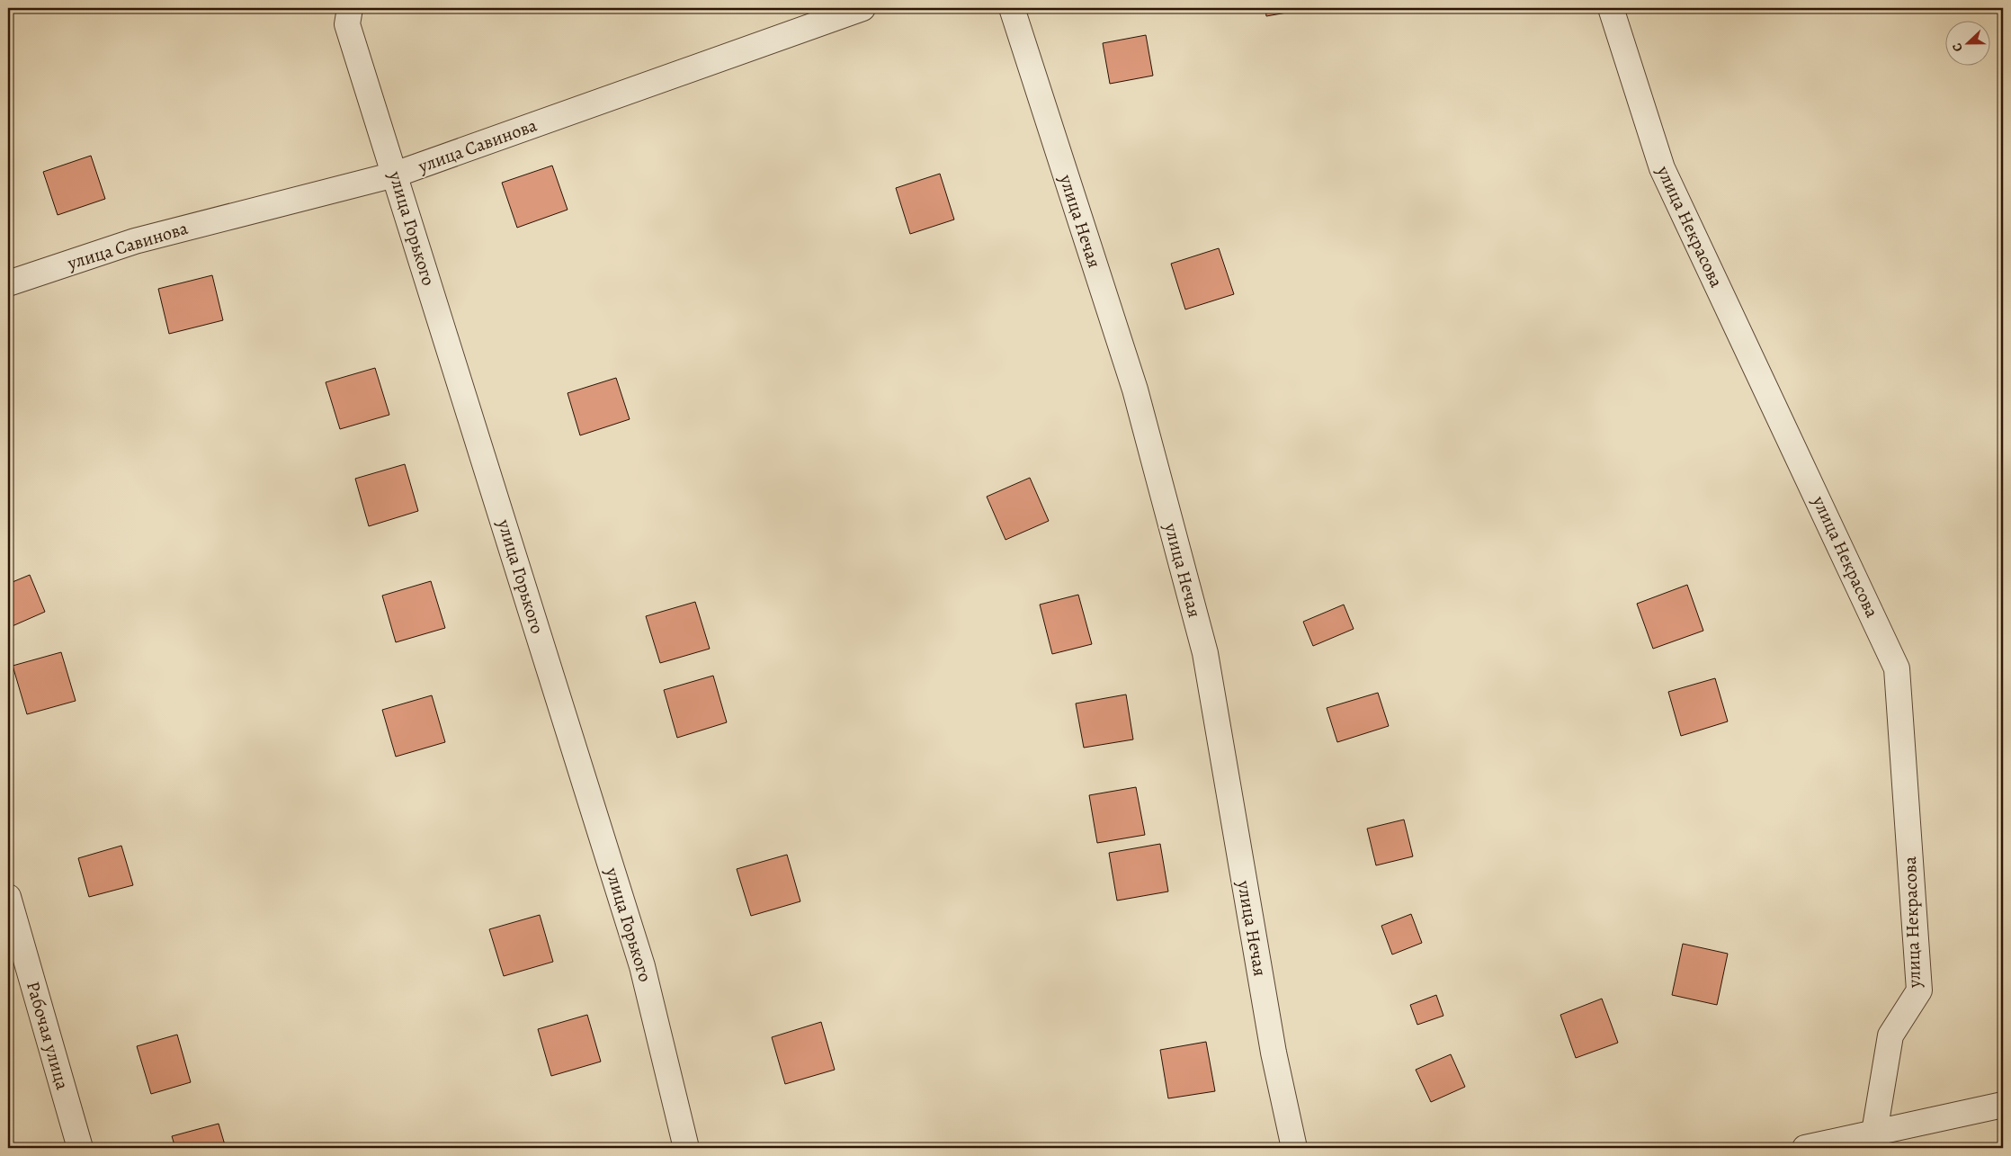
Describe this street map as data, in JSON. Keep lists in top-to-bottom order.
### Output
{
  "streets": {
    "street": [
      "улица Савинова",
      "улица Нечая",
      "улица Некрасова",
      "улица Горького",
      "Рабочая улица"
    ]
  },
  "crossings": [
    ["улица Савинова", "улица Горького"]
  ],
  "north": "left"
}
